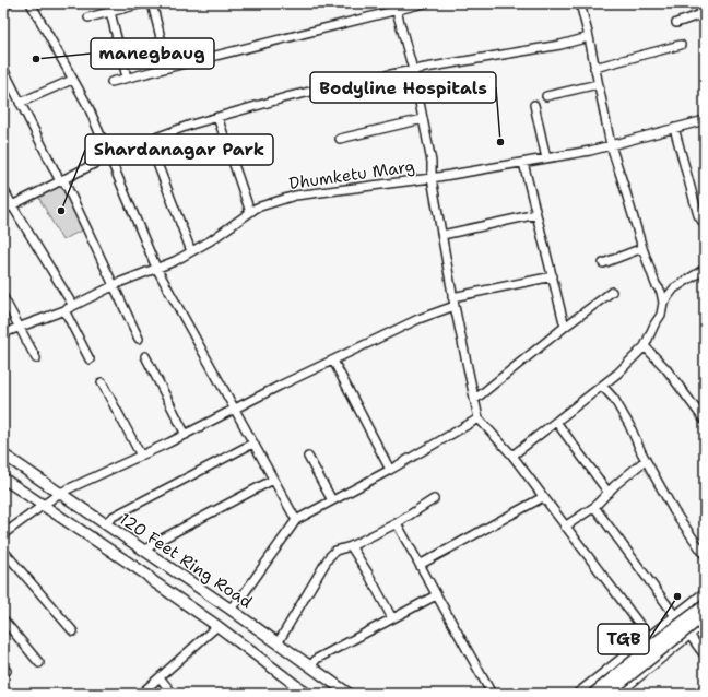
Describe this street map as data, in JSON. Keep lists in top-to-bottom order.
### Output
{
  "streets": {
    "main road": ["120 Feet Ring Road"],
    "street": ["Dhumketu Marg"]
  },
  "places": [
    "manegbaug",
    "Bodyline Hospitals",
    "Shardanagar Park",
    "TGB"
  ]
}
